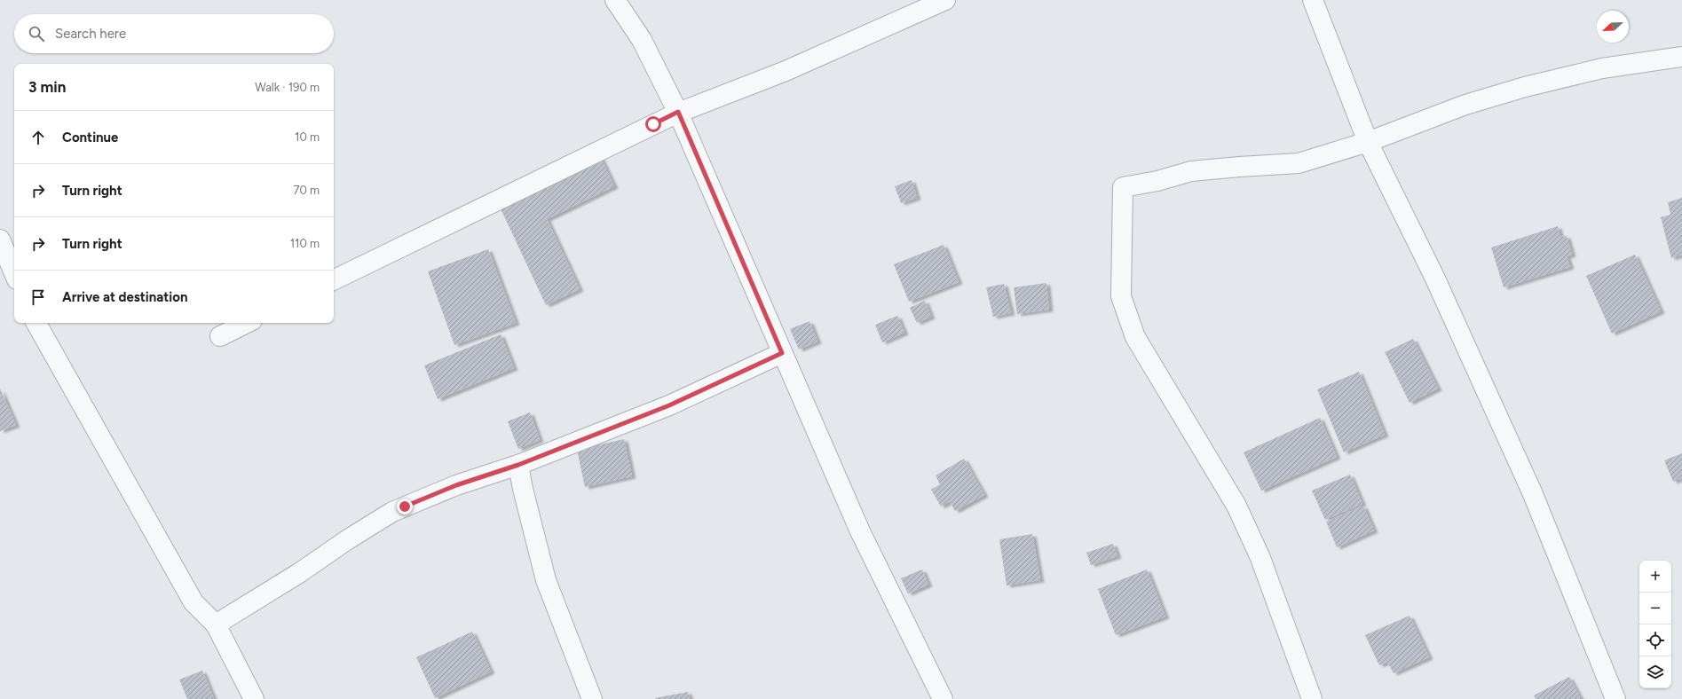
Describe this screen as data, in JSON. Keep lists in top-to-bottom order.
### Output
{
  "north": "bottom left",
  "page": {
    "search": "Search here",
    "heading": ["3 min", "Walk · 190 m"],
    "list": [
      ["Continue", "10 m"],
      ["Turn right", "70 m"],
      ["Turn right", "110 m"],
      "Arrive at destination"
    ],
    "map_buttons": ["+", "−"]
  }
}
